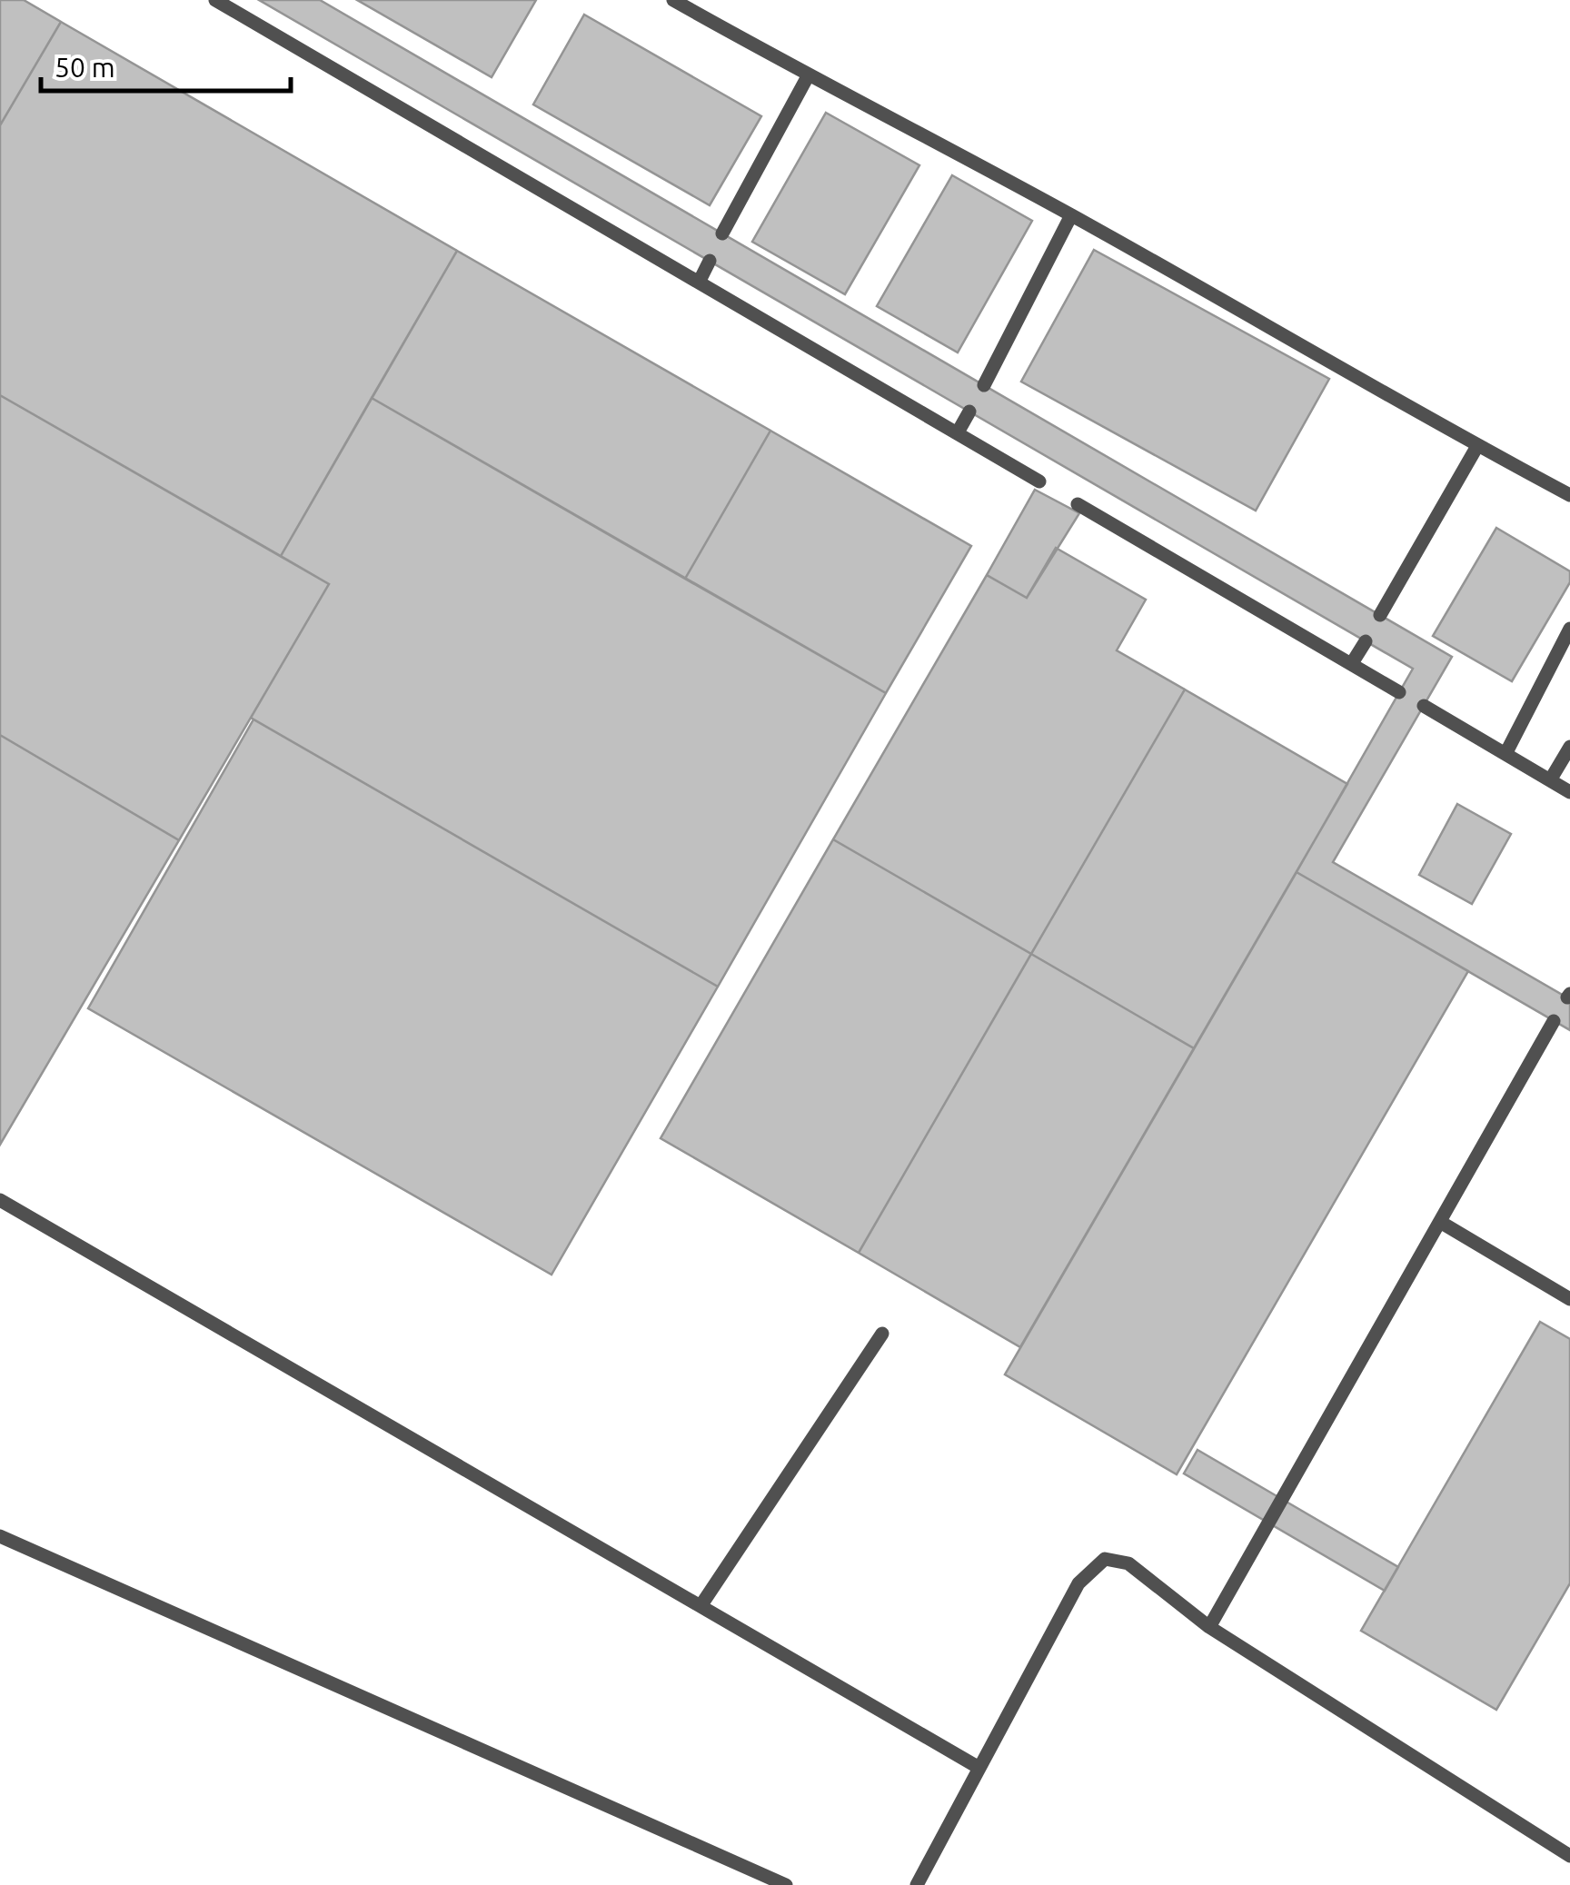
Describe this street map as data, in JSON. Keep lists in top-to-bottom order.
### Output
{
  "scale_bar": "50 m"
}
